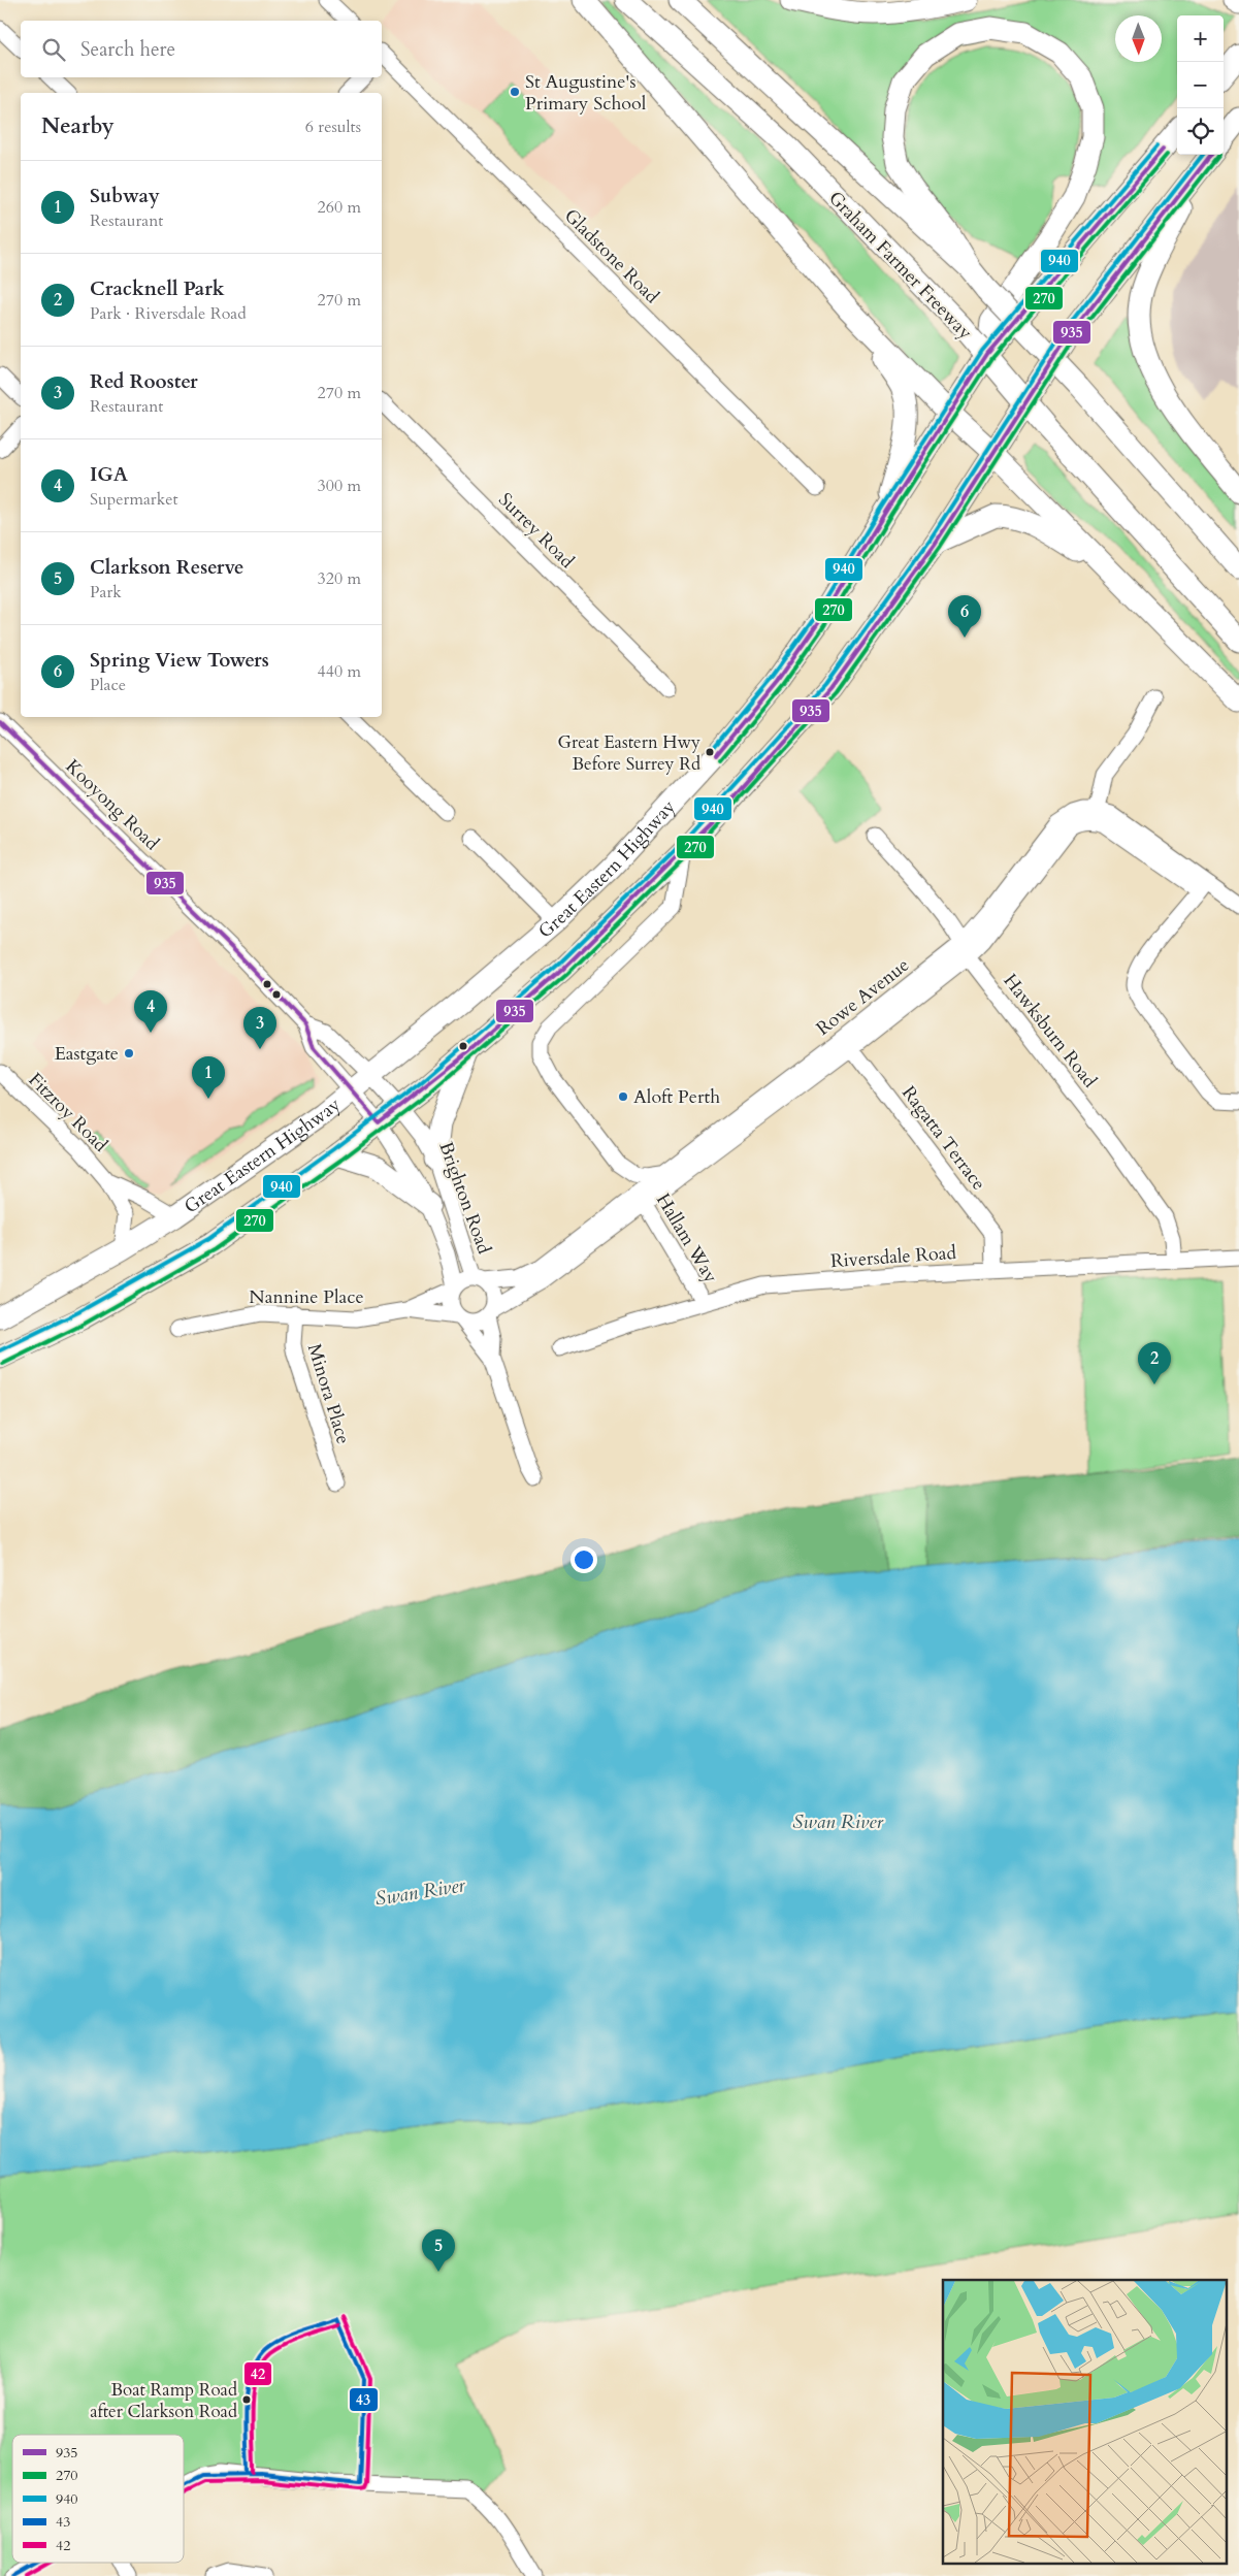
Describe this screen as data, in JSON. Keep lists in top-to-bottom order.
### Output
{
  "streets": {
    "highway": ["Graham Farmer Freeway", "Great Eastern Highway"],
    "street": [
      "Gladstone Road",
      "Surrey Road",
      "Kooyong Road",
      "Rowe Avenue",
      "Hawksburn Road",
      "Fitzroy Road",
      "Ragatta Terrace",
      "Brighton Road",
      "Hallam Way",
      "Riversdale Road",
      "Nannine Place",
      "Minora Place"
    ]
  },
  "crossings": [
    ["Kooyong Road", "Great Eastern Highway"],
    ["Kooyong Road", "Brighton Road"],
    ["Great Eastern Highway", "Fitzroy Road"],
    ["Rowe Avenue", "Hawksburn Road"],
    ["Rowe Avenue", "Ragatta Terrace"],
    ["Rowe Avenue", "Brighton Road"],
    ["Rowe Avenue", "Hallam Way"],
    ["Rowe Avenue", "Nannine Place"],
    ["Hawksburn Road", "Riversdale Road"],
    ["Ragatta Terrace", "Riversdale Road"],
    ["Brighton Road", "Nannine Place"],
    ["Hallam Way", "Riversdale Road"],
    ["Nannine Place", "Minora Place"]
  ],
  "water": ["Swan River"],
  "places": [
    "St Augustine's Primary School",
    "Great Eastern Hwy Before Surrey Rd",
    "Eastgate",
    "Aloft Perth",
    "Boat Ramp Road after Clarkson Road"
  ],
  "lines": [
    "transit line 940",
    "transit line 935",
    "transit line 270",
    "transit line 42",
    "transit line 43"
  ],
  "legend": [
    "935",
    "270",
    "940",
    "43",
    "42"
  ],
  "north": "bottom",
  "page": {
    "map_buttons": ["+", "−"],
    "search": "Search here",
    "heading": ["Nearby", "6 results"],
    "list": [
      {
        "mark": "1",
        "name": "Subway",
        "note": "Restaurant",
        "value": "260 m"
      },
      {
        "mark": "2",
        "name": "Cracknell Park",
        "note": "Park · Riversdale Road",
        "value": "270 m"
      },
      {
        "mark": "3",
        "name": "Red Rooster",
        "note": "Restaurant",
        "value": "270 m"
      },
      {
        "mark": "4",
        "name": "IGA",
        "note": "Supermarket",
        "value": "300 m"
      },
      {
        "mark": "5",
        "name": "Clarkson Reserve",
        "note": "Park",
        "value": "320 m"
      },
      {
        "mark": "6",
        "name": "Spring View Towers",
        "note": "Place",
        "value": "440 m"
      }
    ],
    "pins": [
      "6",
      "4",
      "3",
      "1",
      "2",
      "5"
    ]
  }
}
